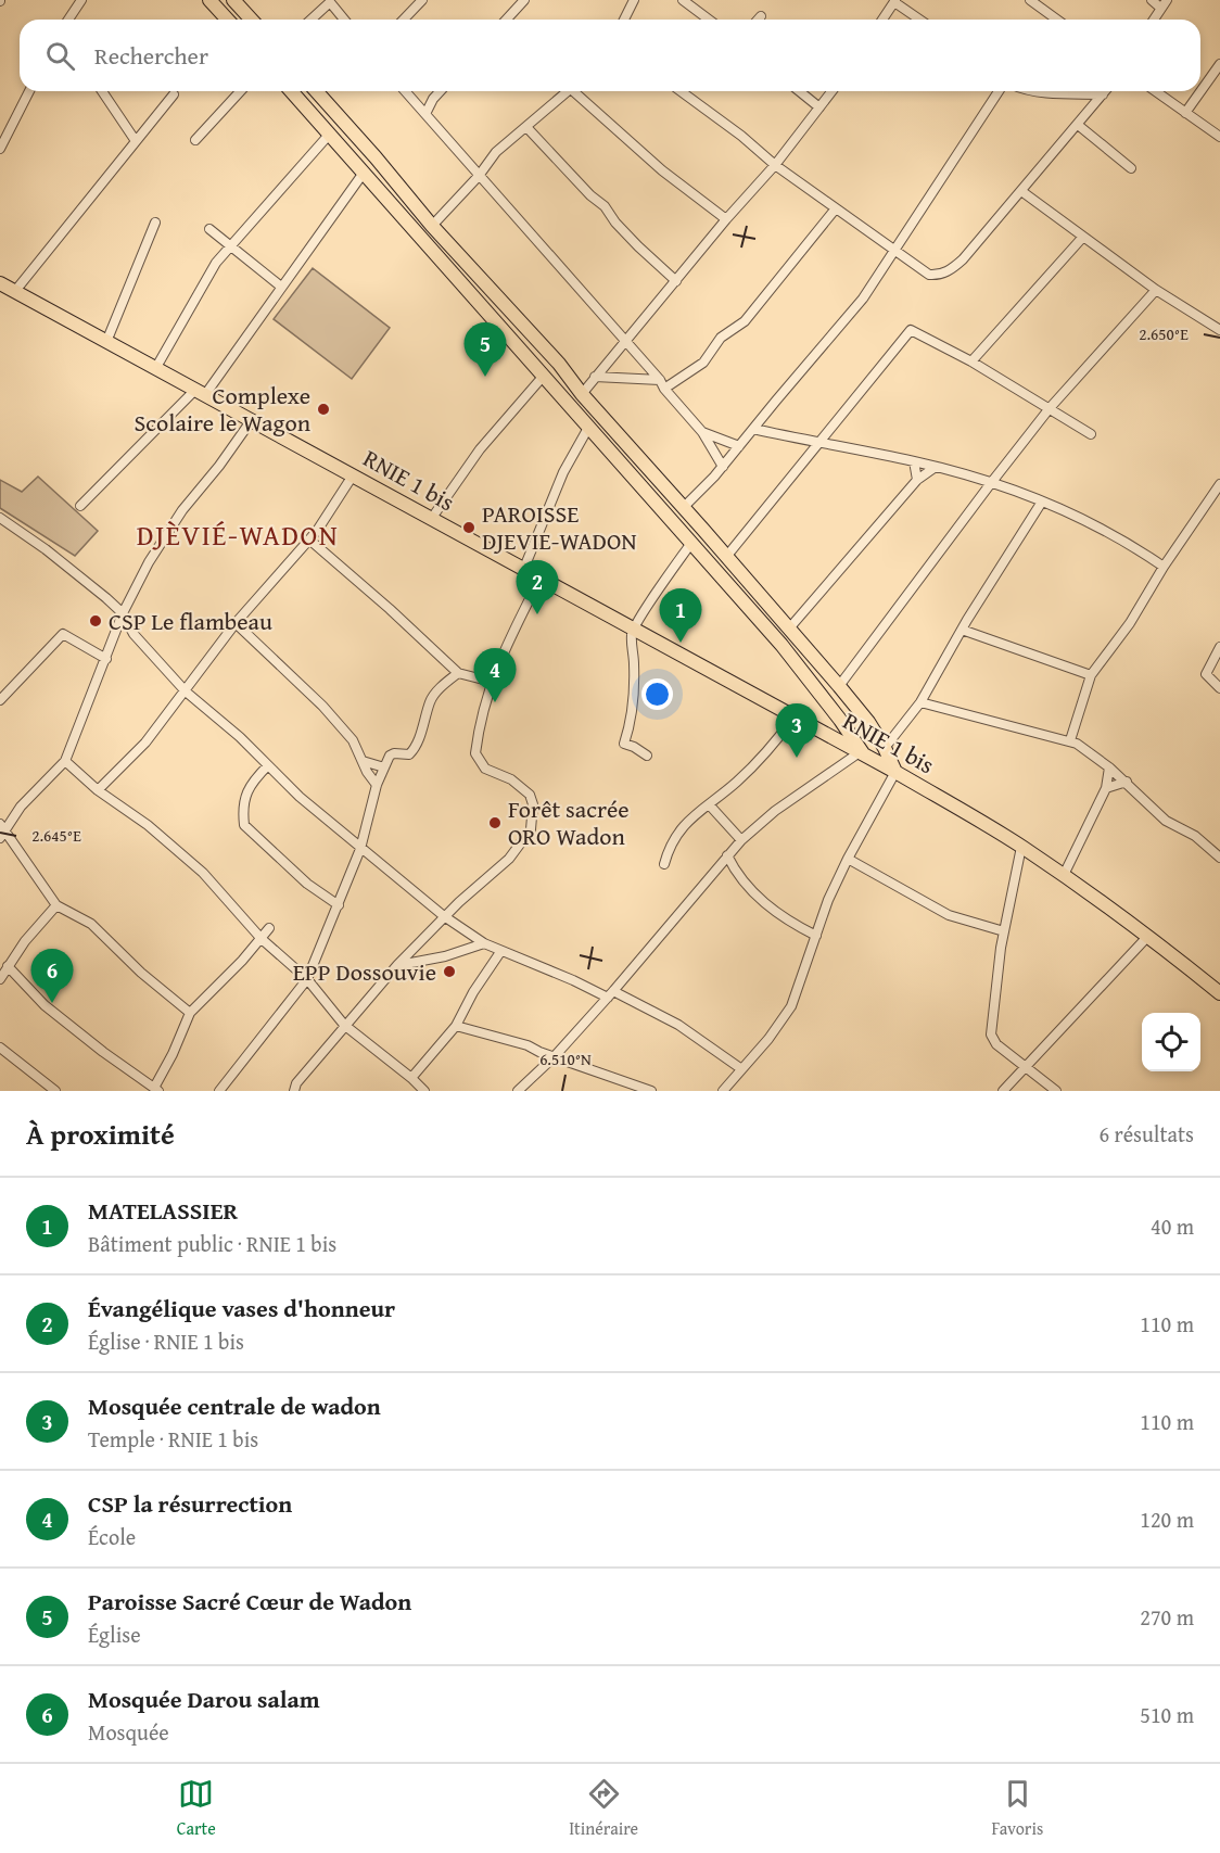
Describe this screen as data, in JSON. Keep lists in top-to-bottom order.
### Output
{
  "streets": {
    "main road": ["RNIE 1 bis"]
  },
  "districts": ["DJÈVIÉ-WADON"],
  "places": [
    "Complexe Scolaire le Wagon",
    "PAROISSE DJEVIE-WADON",
    "CSP Le flambeau",
    "Forêt sacrée ORO Wadon",
    "EPP Dossouvie"
  ],
  "page": {
    "search": "Rechercher",
    "pins": [
      "5",
      "2",
      "1",
      "4",
      "3",
      "6"
    ],
    "heading": ["À proximité", "6 résultats"],
    "list": [
      {
        "mark": "1",
        "name": "MATELASSIER",
        "note": "Bâtiment public · RNIE 1 bis",
        "value": "40 m"
      },
      {
        "mark": "2",
        "name": "Évangélique vases d'honneur",
        "note": "Église · RNIE 1 bis",
        "value": "110 m"
      },
      {
        "mark": "3",
        "name": "Mosquée centrale de wadon",
        "note": "Temple · RNIE 1 bis",
        "value": "110 m"
      },
      {
        "mark": "4",
        "name": "CSP la résurrection",
        "note": "École",
        "value": "120 m"
      },
      {
        "mark": "5",
        "name": "Paroisse Sacré Cœur de Wadon",
        "note": "Église",
        "value": "270 m"
      },
      {
        "mark": "6",
        "name": "Mosquée Darou salam",
        "note": "Mosquée",
        "value": "510 m"
      }
    ],
    "nav": ["Carte", "Itinéraire", "Favoris"]
  },
  "coordinates": ["2.650°E", "2.645°E", "6.510°N"]
}
